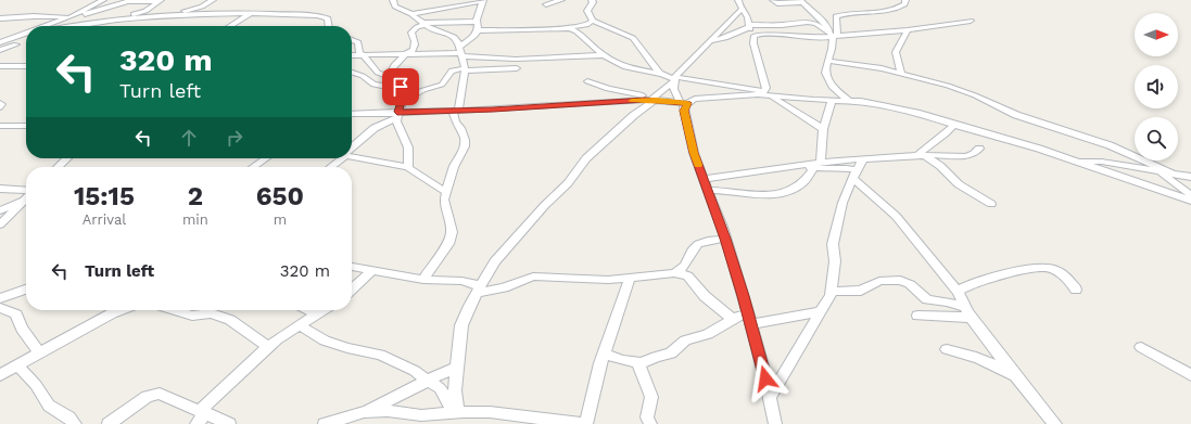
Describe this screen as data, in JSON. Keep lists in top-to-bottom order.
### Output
{
  "north": "right",
  "page": {
    "turn": ["320 m", "Turn left"],
    "eta": [
      "15:15",
      "Arrival",
      "2",
      "min",
      "650",
      "m"
    ],
    "list": [
      {
        "name": "Turn left",
        "value": "320 m"
      }
    ]
  }
}
